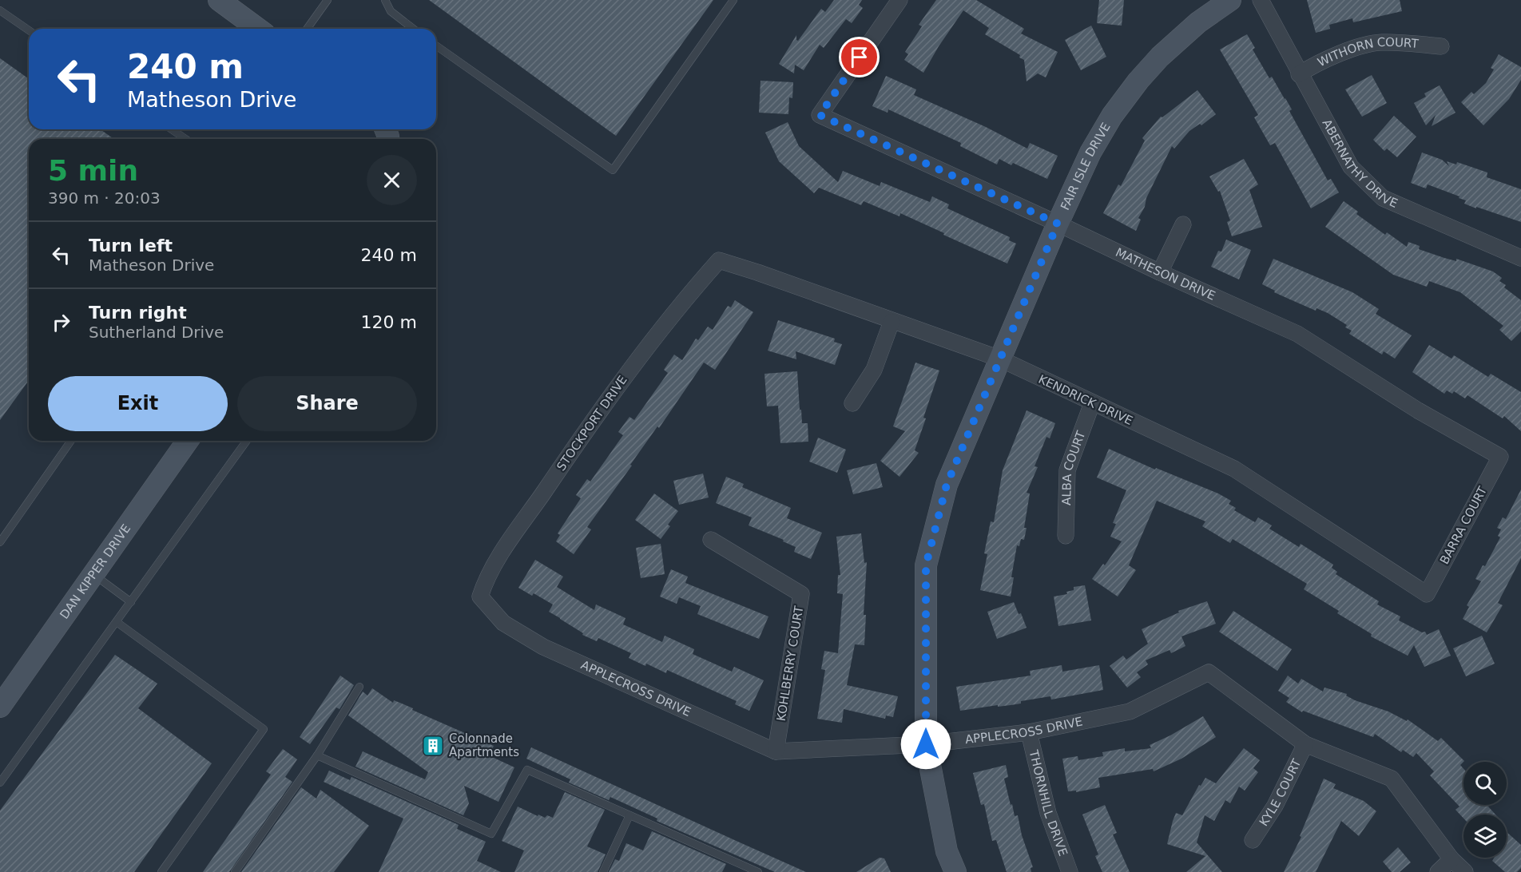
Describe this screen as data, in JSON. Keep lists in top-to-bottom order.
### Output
{
  "streets": {
    "street": [
      "WITHORN COURT",
      "ABERNATHY DRIVE",
      "FAIR ISLE DRIVE",
      "MATHESON DRIVE",
      "KENDRICK DRIVE",
      "STOCKPORT DRIVE",
      "ALBA COURT",
      "BARRA COURT",
      "DAN KIPPER DRIVE",
      "KOHLBERRY COURT",
      "APPLECROSS DRIVE",
      "KYLE COURT",
      "THORNHILL DRIVE"
    ]
  },
  "crossings": [
    ["WITHORN COURT", "ABERNATHY DRIVE"],
    ["FAIR ISLE DRIVE", "MATHESON DRIVE"],
    ["FAIR ISLE DRIVE", "KENDRICK DRIVE"],
    ["FAIR ISLE DRIVE", "APPLECROSS DRIVE"],
    ["MATHESON DRIVE", "BARRA COURT"],
    ["KENDRICK DRIVE", "STOCKPORT DRIVE"],
    ["KENDRICK DRIVE", "ALBA COURT"],
    ["KENDRICK DRIVE", "BARRA COURT"],
    ["STOCKPORT DRIVE", "APPLECROSS DRIVE"],
    ["KOHLBERRY COURT", "APPLECROSS DRIVE"],
    ["APPLECROSS DRIVE", "KYLE COURT"],
    ["APPLECROSS DRIVE", "THORNHILL DRIVE"]
  ],
  "places": {
    "building": ["Colonnade Apartments"]
  },
  "page": {
    "turn": ["240 m", "Matheson Drive"],
    "heading": ["5 min", "390 m · 20:03"],
    "list": [
      {
        "name": "Turn left",
        "note": "Matheson Drive",
        "value": "240 m"
      },
      {
        "name": "Turn right",
        "note": "Sutherland Drive",
        "value": "120 m"
      }
    ],
    "buttons": ["Exit", "Share"]
  }
}
